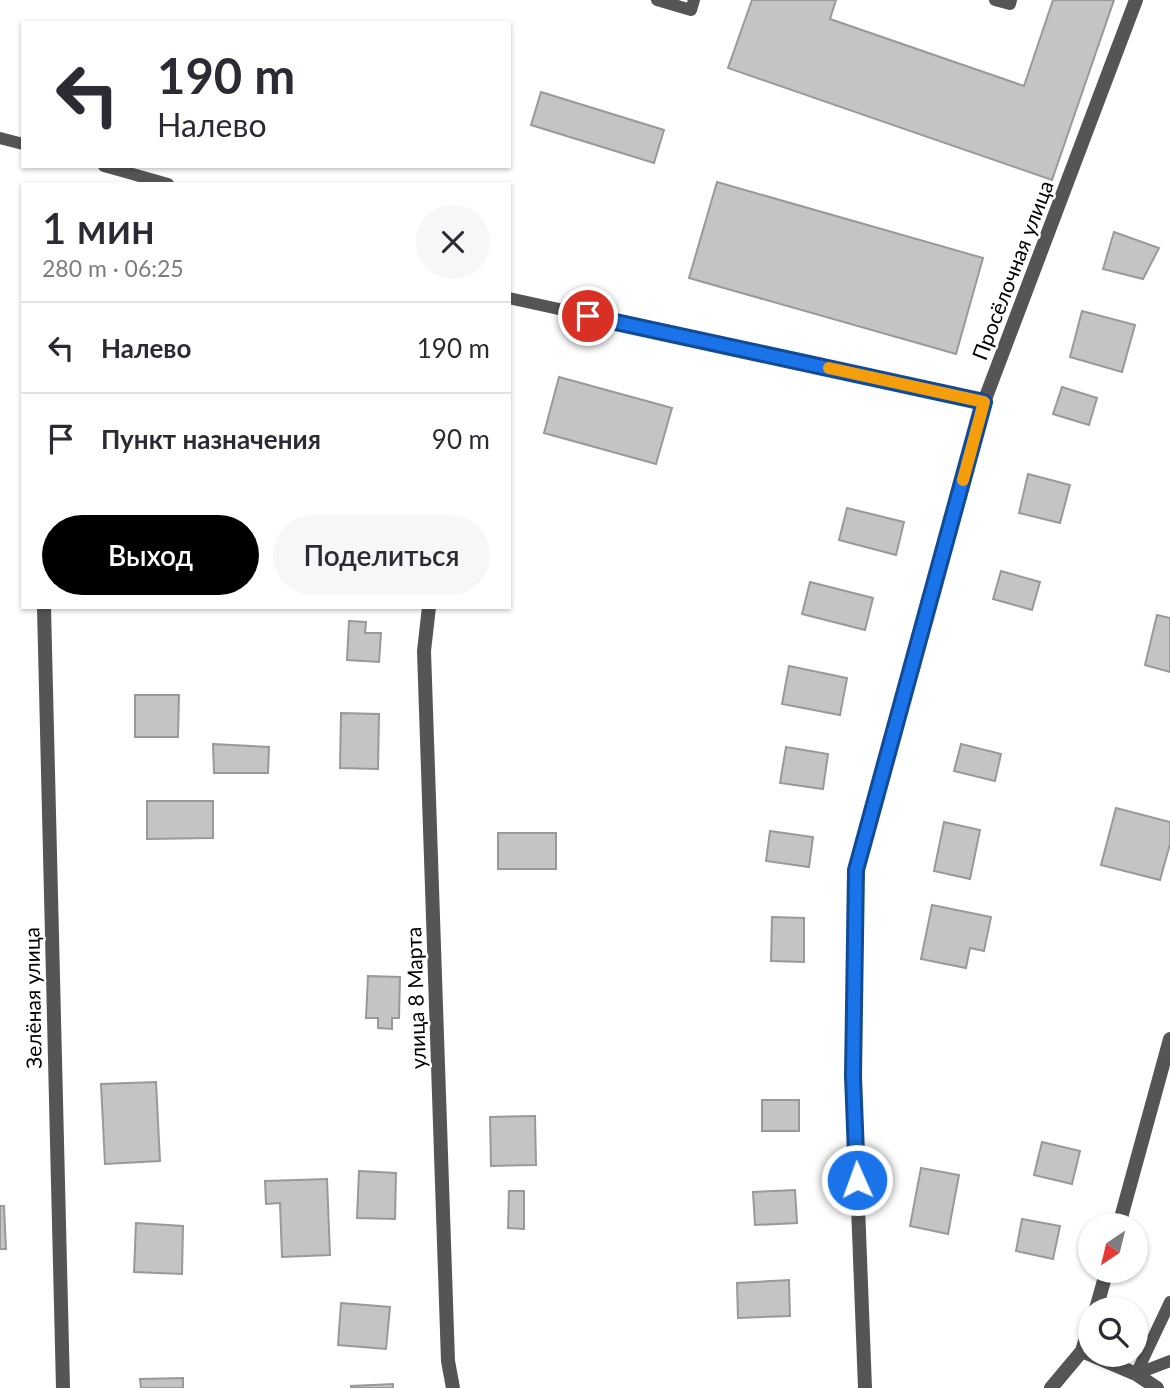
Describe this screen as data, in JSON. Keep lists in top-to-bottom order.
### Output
{
  "streets": {
    "street": ["Просёлочная улица", "Зелёная улица", "улица 8 Марта"]
  },
  "north": "bottom left",
  "page": {
    "turn": ["190 m", "Налево"],
    "heading": ["1 мин", "280 m · 06:25"],
    "list": [
      {
        "name": "Налево",
        "value": "190 m"
      },
      {
        "name": "Пункт назначения",
        "value": "90 m"
      }
    ],
    "buttons": ["Выход", "Поделиться"]
  }
}
